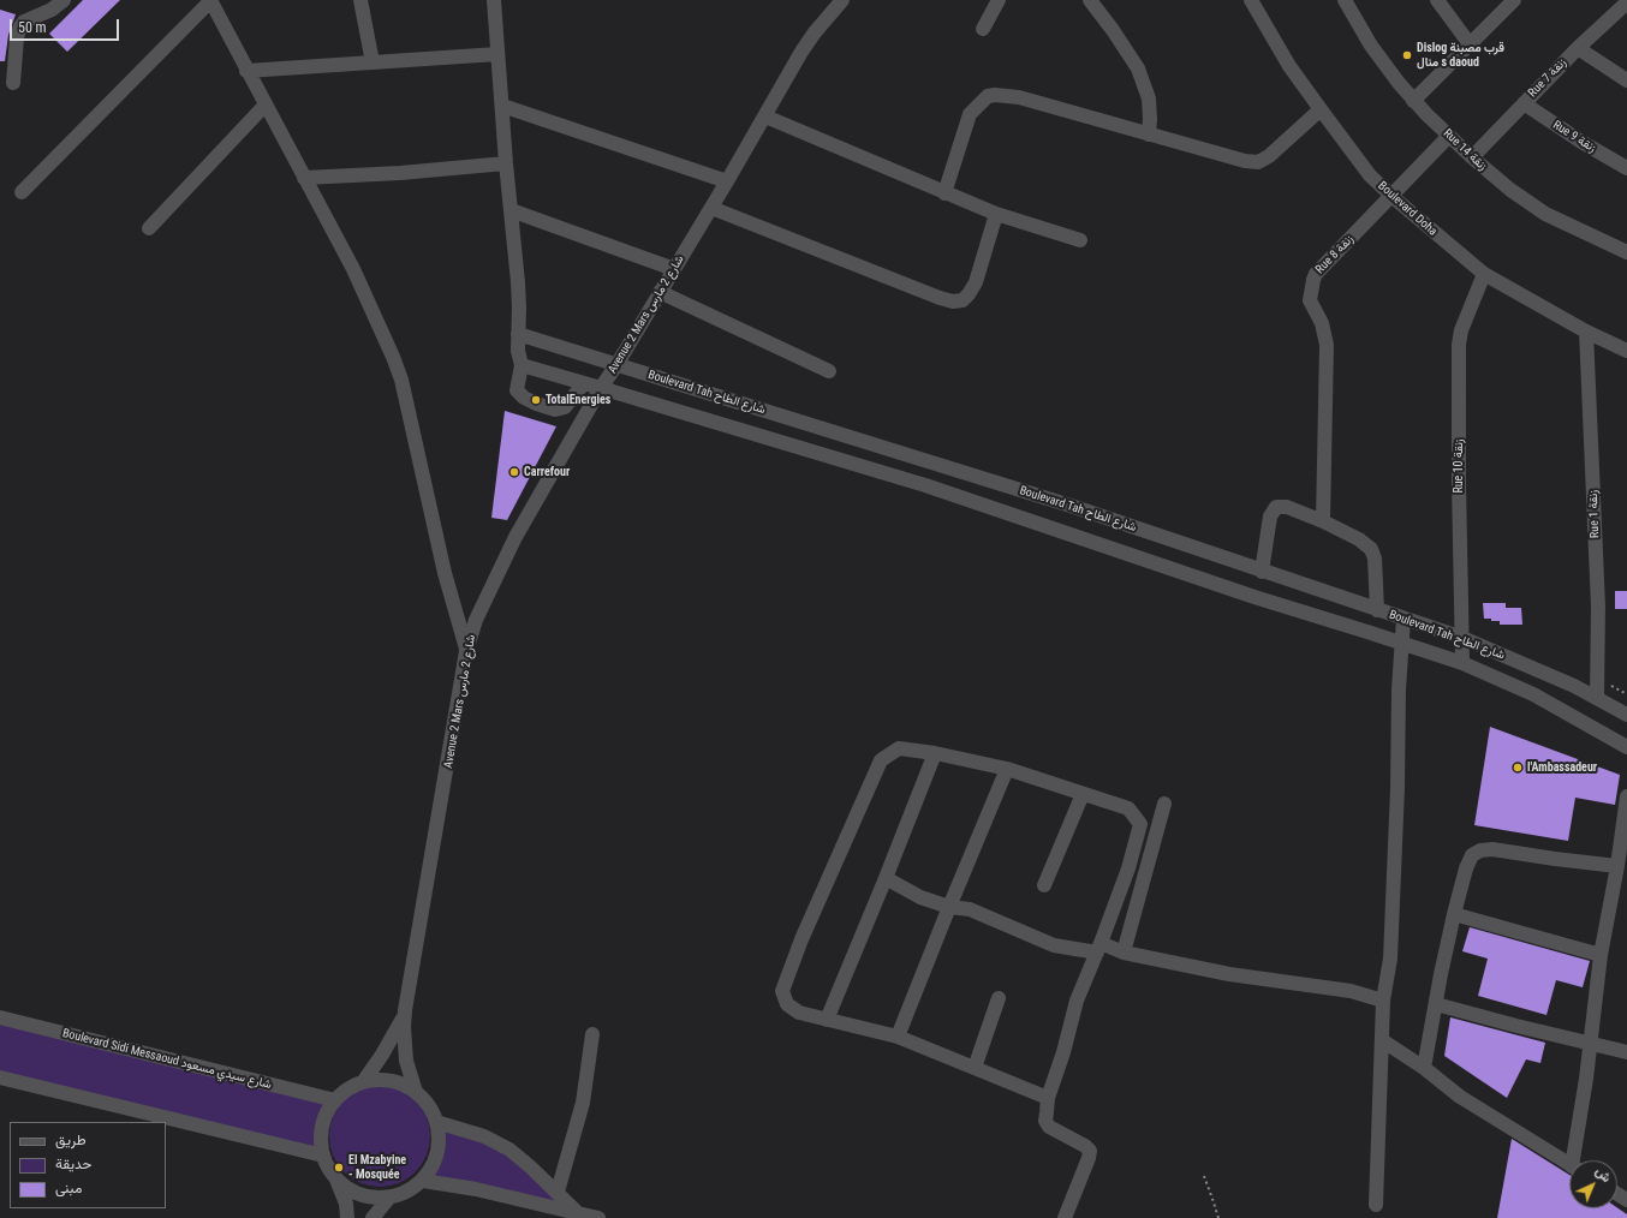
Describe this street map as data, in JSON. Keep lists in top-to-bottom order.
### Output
{
  "streets": {
    "street": [
      "Rue 7 زنقة",
      "Rue 9 زنقة",
      "Rue 14 زنقة",
      "Boulevard Doha",
      "Rue 8 زنقة",
      "Avenue 2 Mars شارع 2 مارس",
      "Boulevard Tah شارع الطاح",
      "Rue 10 زنقة",
      "Rue 1 زنقة",
      "Boulevard Sidi Messaoud شارع سيدي مسعود"
    ]
  },
  "crossings": [
    ["Rue 7 زنقة", "Rue 9 زنقة"],
    ["Rue 7 زنقة", "Rue 14 زنقة"],
    ["Rue 14 زنقة", "Rue 8 زنقة"],
    ["Boulevard Doha", "Rue 8 زنقة"],
    ["Boulevard Doha", "Rue 10 زنقة"],
    ["Boulevard Doha", "Rue 1 زنقة"],
    ["Avenue 2 Mars شارع 2 مارس", "Boulevard Tah شارع الطاح"],
    ["Avenue 2 Mars شارع 2 مارس", "Boulevard Sidi Messaoud شارع سيدي مسعود"],
    ["Boulevard Tah شارع الطاح", "Rue 10 زنقة"],
    ["Boulevard Tah شارع الطاح", "Rue 1 زنقة"]
  ],
  "places": [
    "Dislog قرب مصبنة منال s daoud",
    "TotalEnergies",
    "Carrefour",
    "l'Ambassadeur",
    "El Mzabyine - Mosquée"
  ],
  "legend": ["طريق", "حديقة", "مبنى"],
  "scale_bar": "50 m",
  "north": "top right"
}
